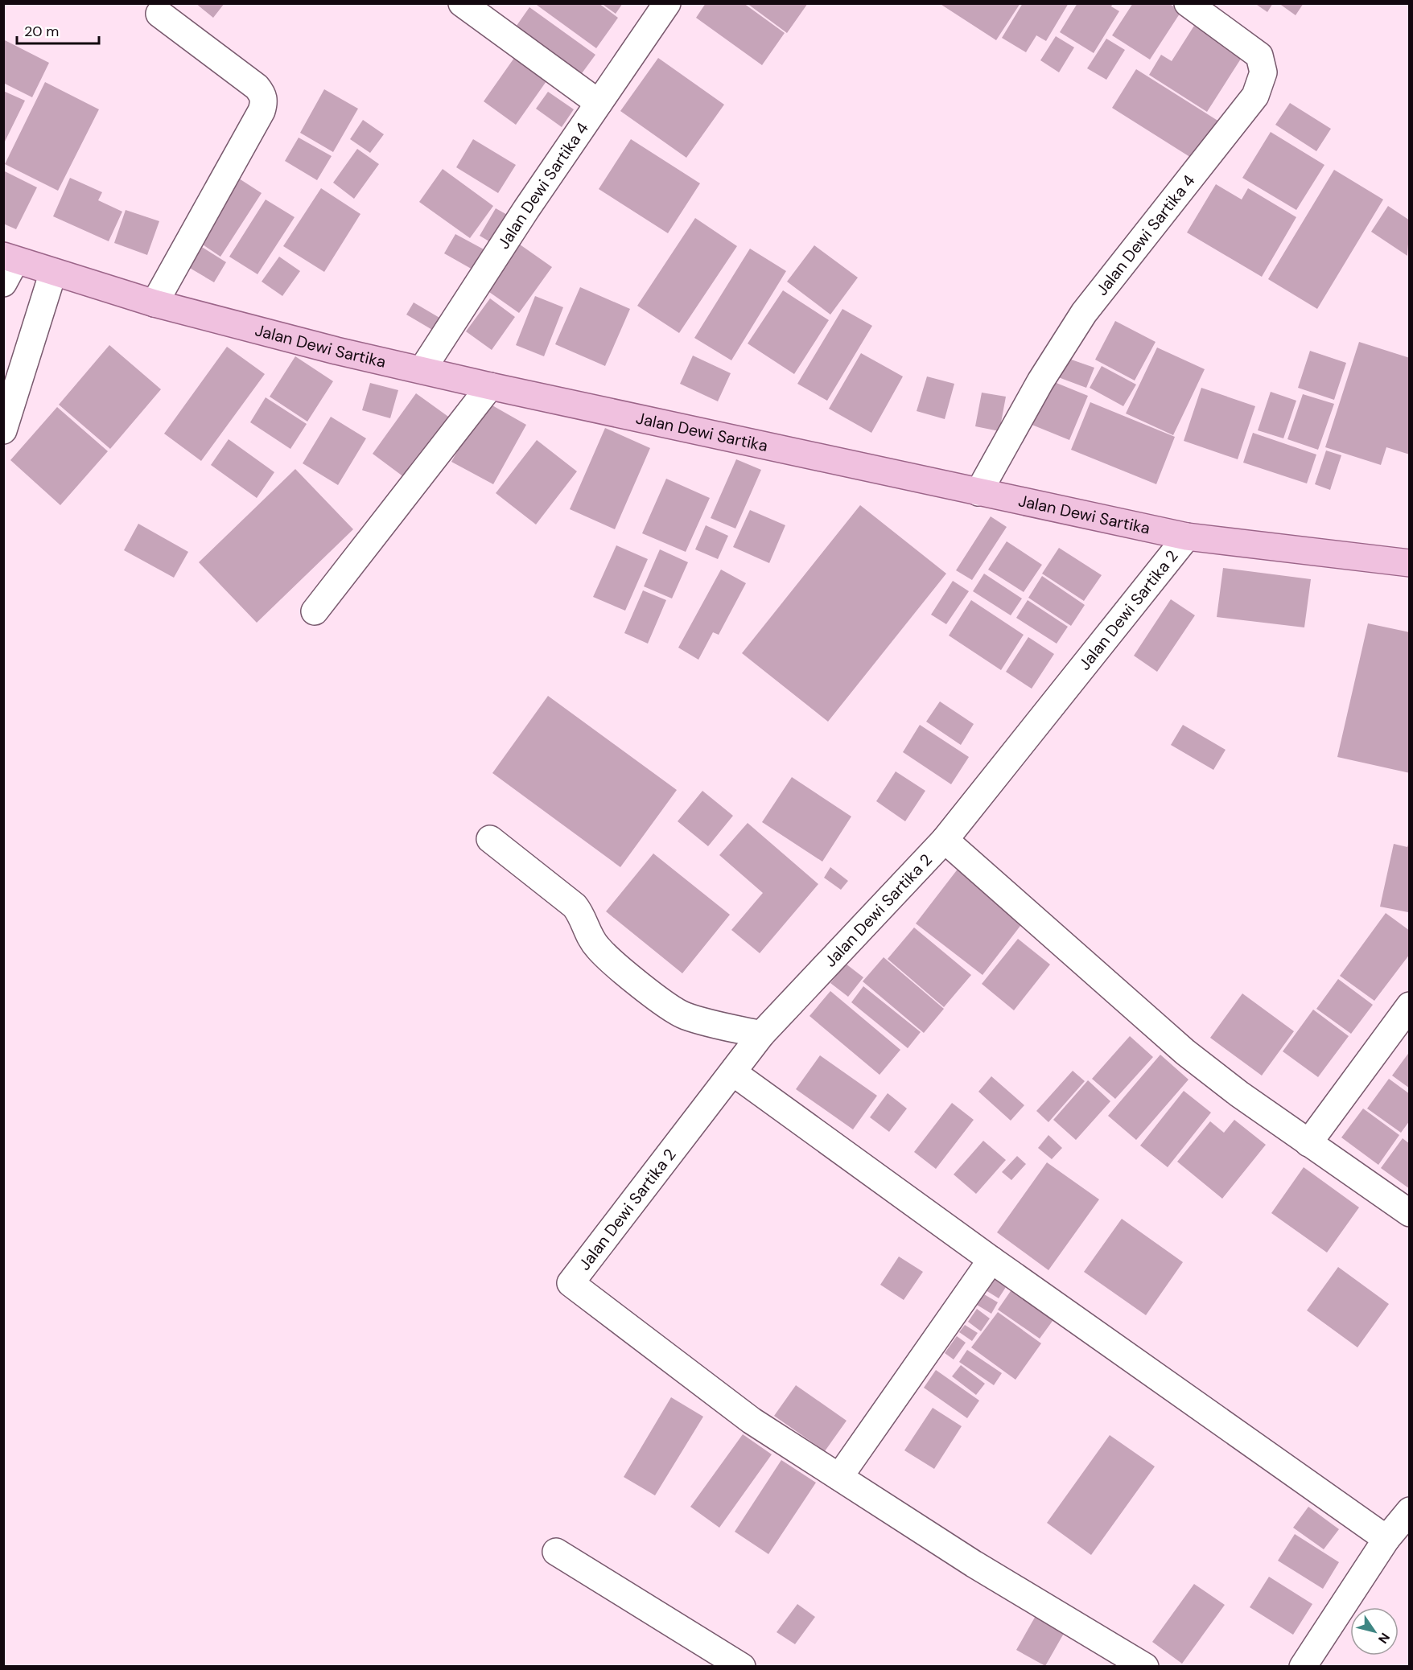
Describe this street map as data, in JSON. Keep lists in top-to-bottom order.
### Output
{
  "streets": {
    "main road": ["Jalan Dewi Sartika"],
    "street": ["Jalan Dewi Sartika 4", "Jalan Dewi Sartika 2"]
  },
  "crossings": [
    ["Jalan Dewi Sartika 4", "Jalan Dewi Sartika"],
    ["Jalan Dewi Sartika", "Jalan Dewi Sartika 2"]
  ],
  "scale_bar": "20 m",
  "north": "bottom right"
}
